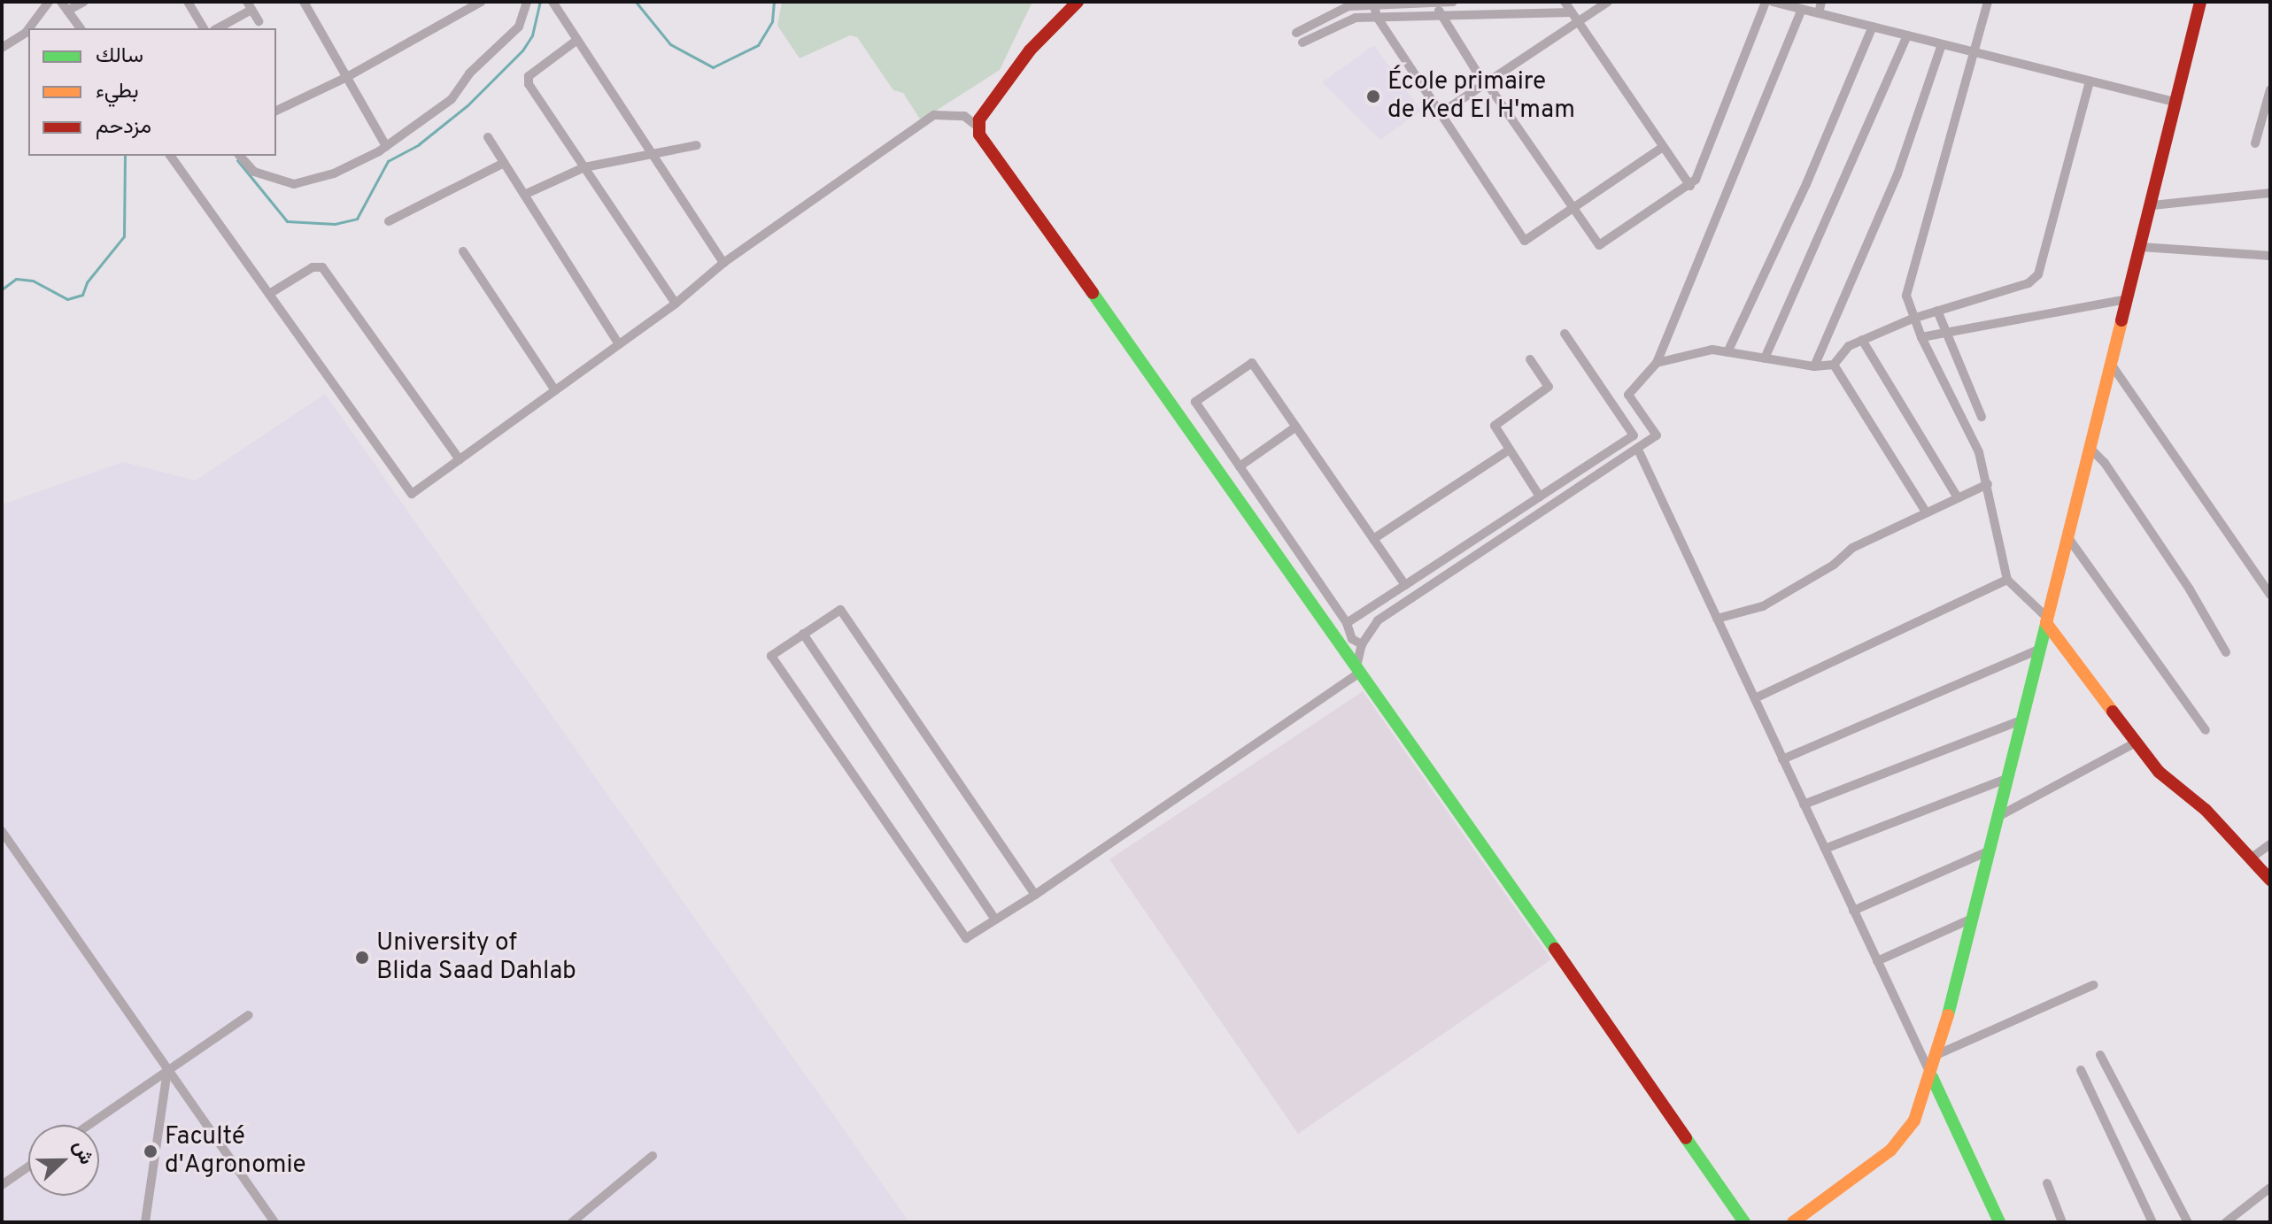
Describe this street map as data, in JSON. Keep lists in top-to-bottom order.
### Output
{
  "places": ["École primaire de Ked El H'mam", "University of Blida Saad Dahlab", "Faculté d'Agronomie"],
  "legend": ["سالك", "بطيء", "مزدحم"],
  "north": "right"
}
